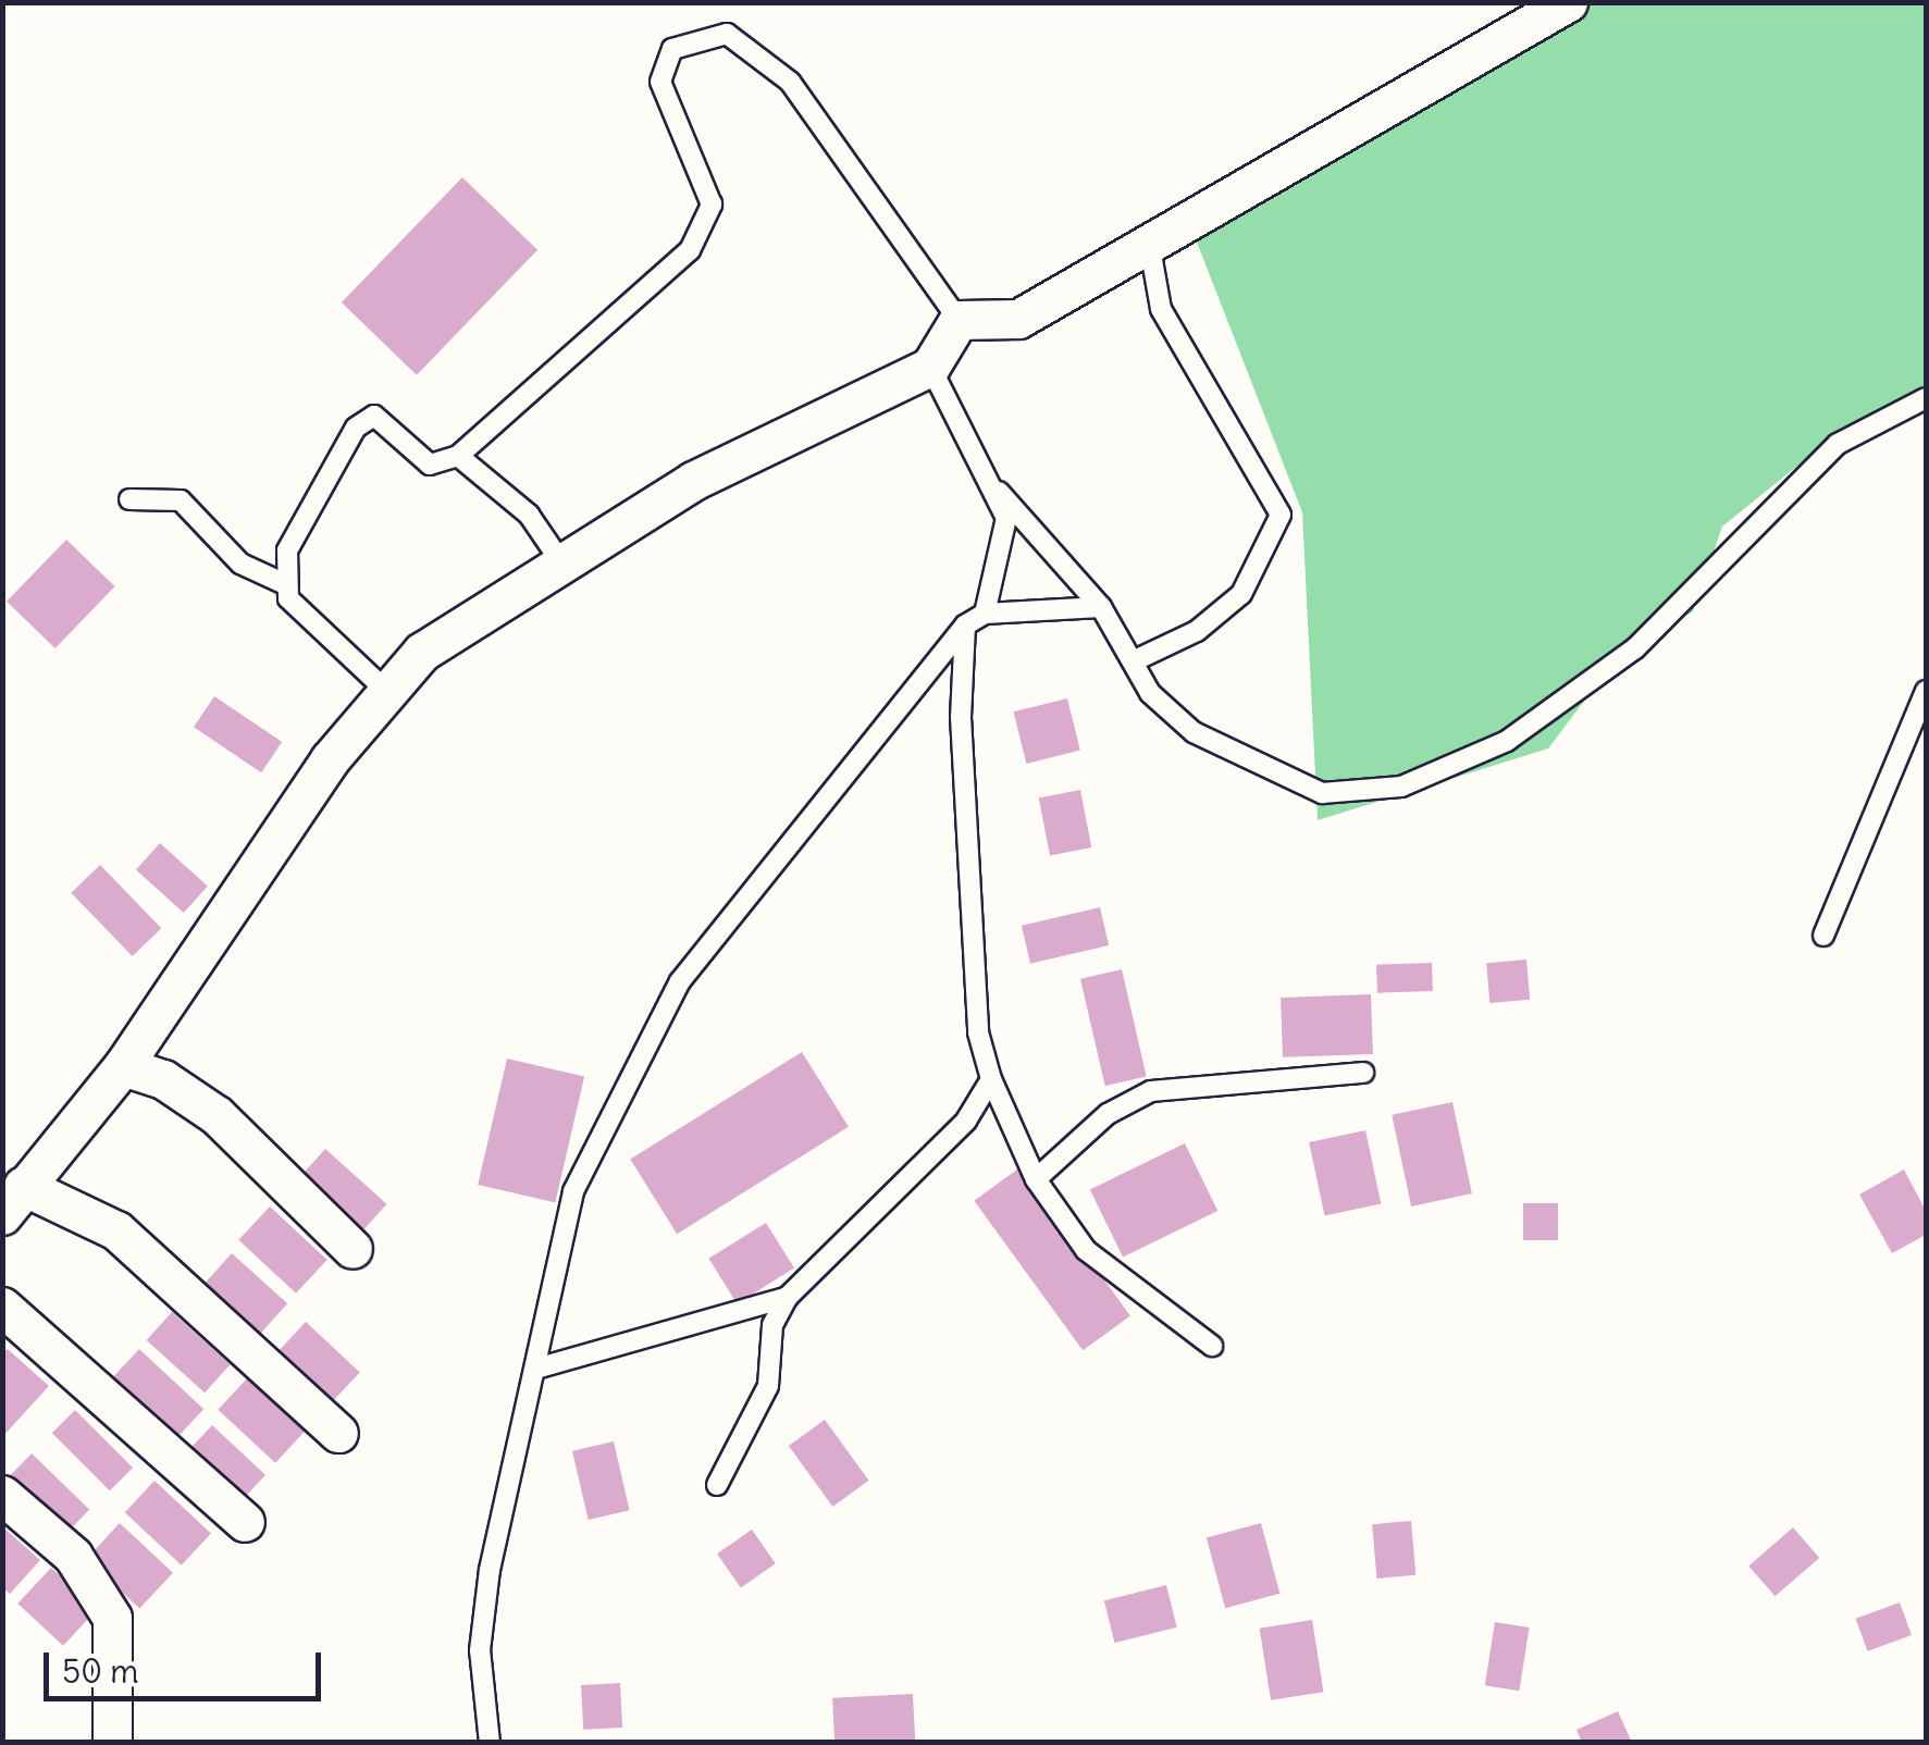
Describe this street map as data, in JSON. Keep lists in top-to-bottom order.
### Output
{
  "scale_bar": "50 m"
}
